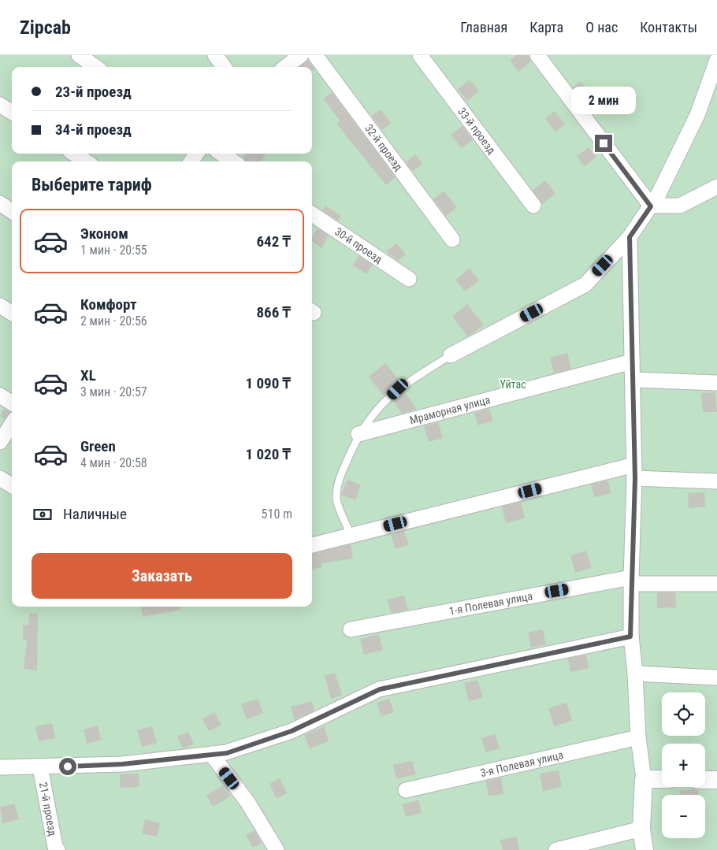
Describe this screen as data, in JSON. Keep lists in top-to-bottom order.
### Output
{
  "streets": {
    "street": [
      "33-й проезд",
      "32-й проезд",
      "30-й проезд",
      "Мраморная улица",
      "1-я Полевая улица",
      "3-я Полевая улица",
      "21-й проезд"
    ]
  },
  "parks": ["Үйтас"],
  "page": {
    "header": "Zipcab",
    "nav": [
      "Главная",
      "Карта",
      "О нас",
      "Контакты"
    ],
    "banner": ["23-й проезд", "34-й проезд"],
    "bubble": "2 мин",
    "heading": "Выберите тариф",
    "list": [
      {
        "name": "Эконом",
        "note": "1 мин · 20:55",
        "value": "642 ₸"
      },
      {
        "name": "Комфорт",
        "note": "2 мин · 20:56",
        "value": "866 ₸"
      },
      {
        "name": "XL",
        "note": "3 мин · 20:57",
        "value": "1 090 ₸"
      },
      {
        "name": "Green",
        "note": "4 мин · 20:58",
        "value": "1 020 ₸"
      }
    ],
    "pay": ["Наличные", "510 m"],
    "buttons": "Заказать",
    "map_buttons": ["+", "−"]
  }
}
